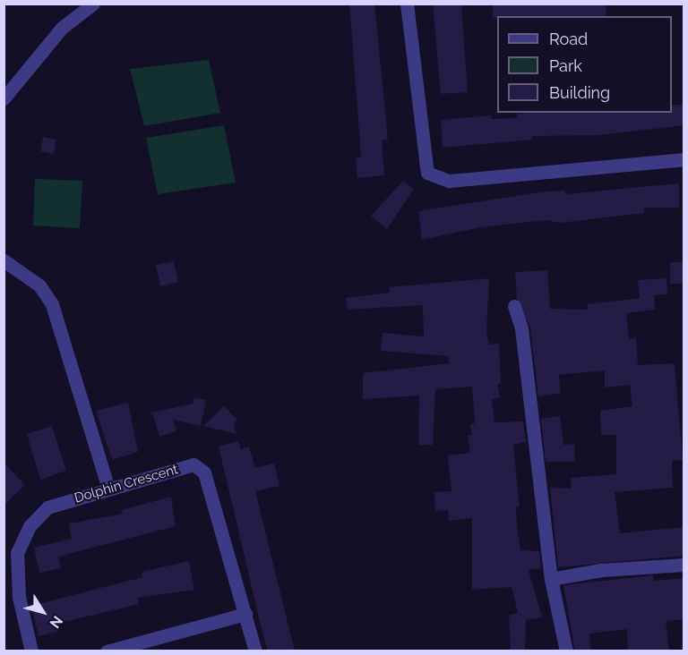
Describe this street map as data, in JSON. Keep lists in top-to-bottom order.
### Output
{
  "streets": {
    "street": ["Dolphin Crescent"]
  },
  "legend": ["Road", "Park", "Building"],
  "north": "bottom right"
}
